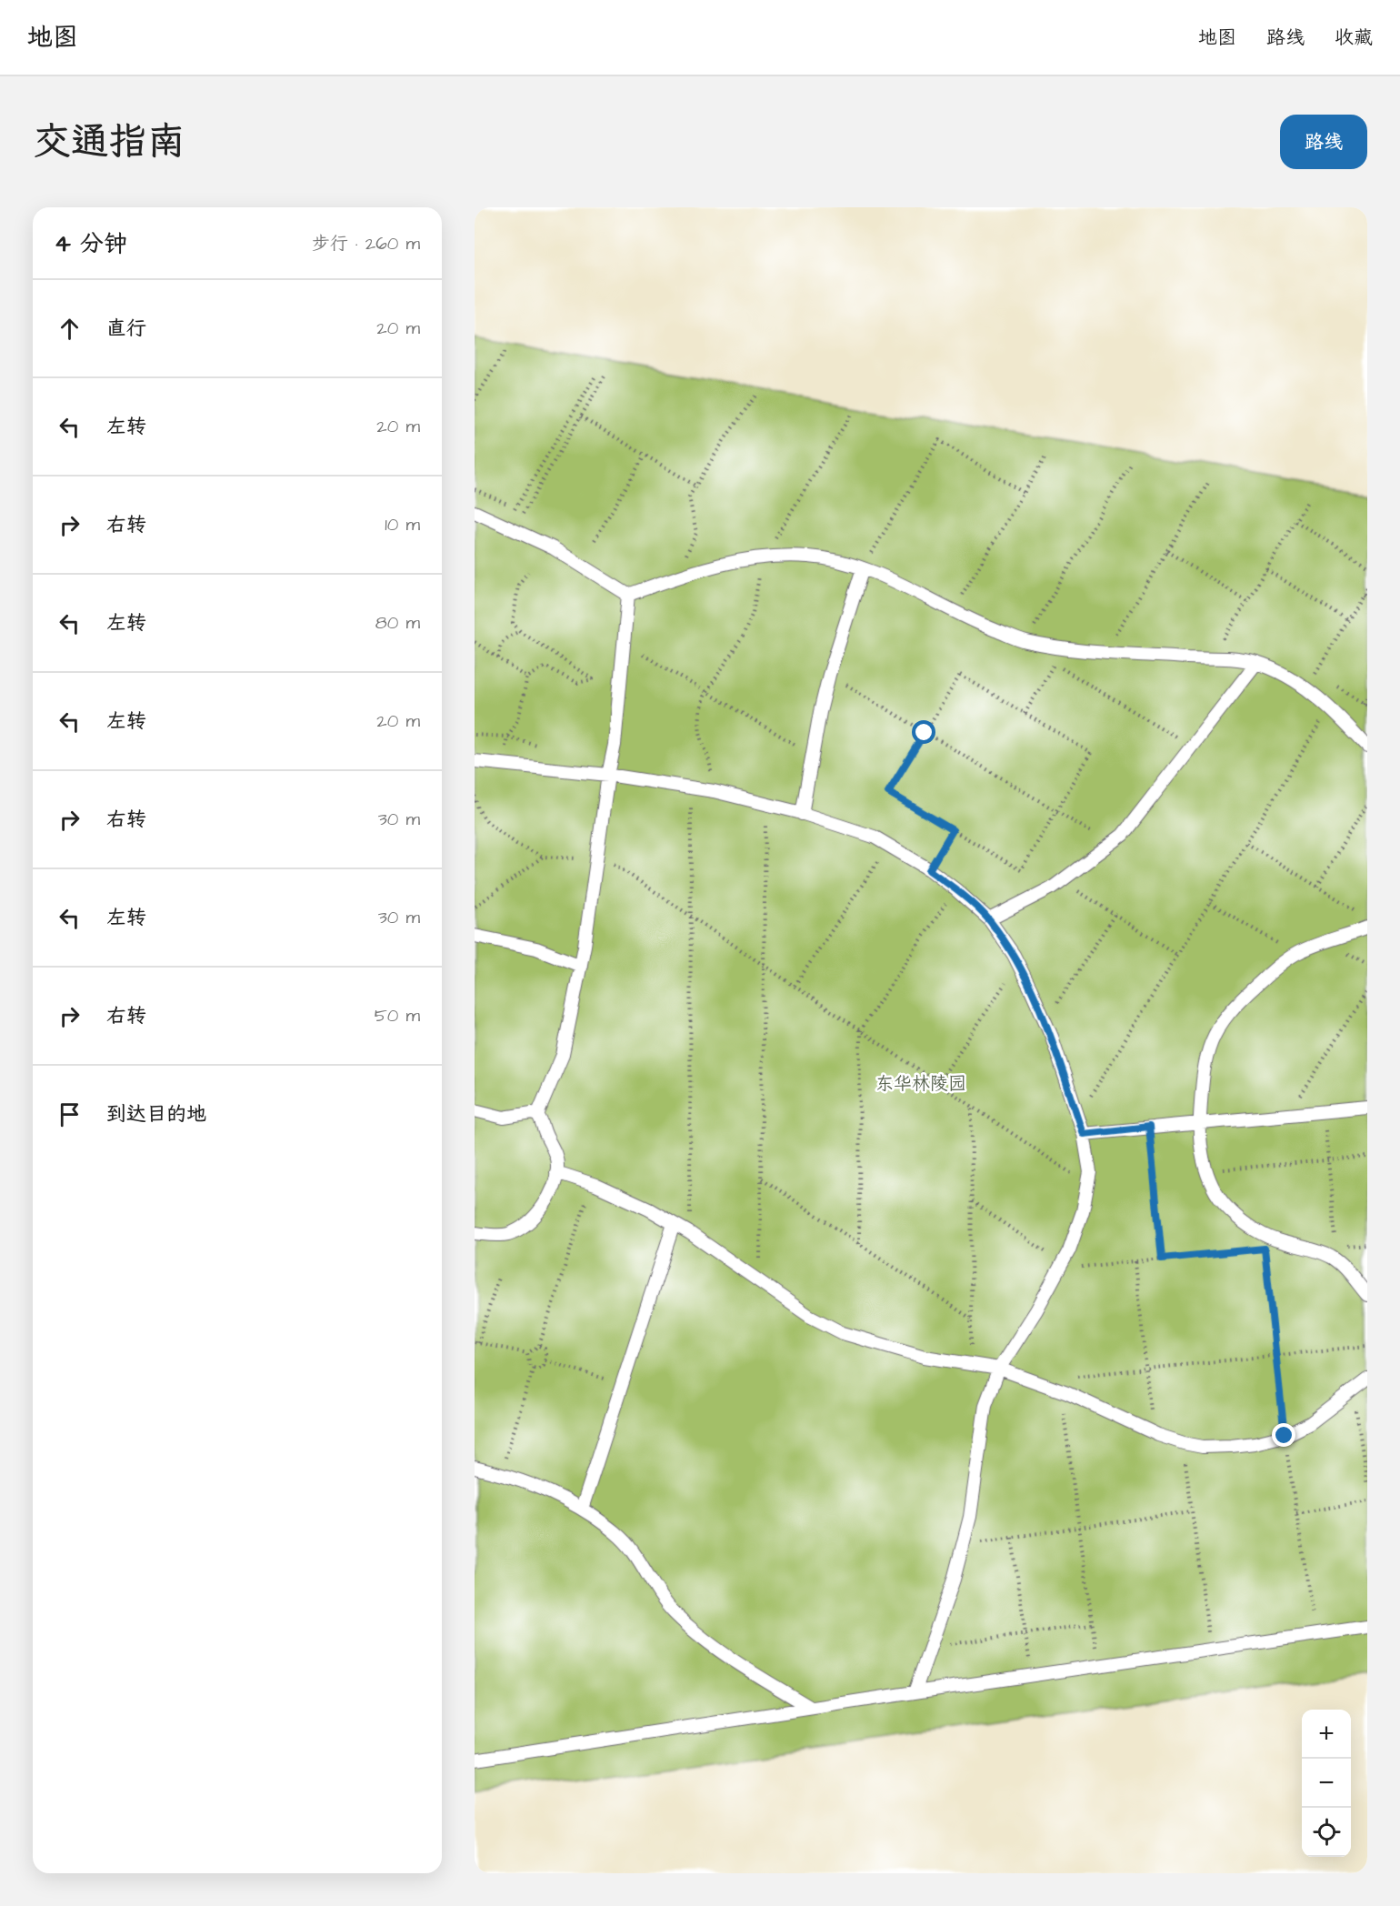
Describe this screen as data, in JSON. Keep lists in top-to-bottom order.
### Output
{
  "parks": ["东华林陵园"],
  "page": {
    "header": "地图",
    "nav": ["地图", "路线", "收藏"],
    "title": "交通指南",
    "buttons": "路线",
    "heading": ["4 分钟", "步行 · 260 m"],
    "list": [
      ["直行", "20 m"],
      ["左转", "20 m"],
      ["右转", "10 m"],
      ["左转", "80 m"],
      ["左转", "20 m"],
      ["右转", "30 m"],
      ["左转", "30 m"],
      ["右转", "50 m"],
      "到达目的地"
    ],
    "map_buttons": ["+", "−"]
  }
}
